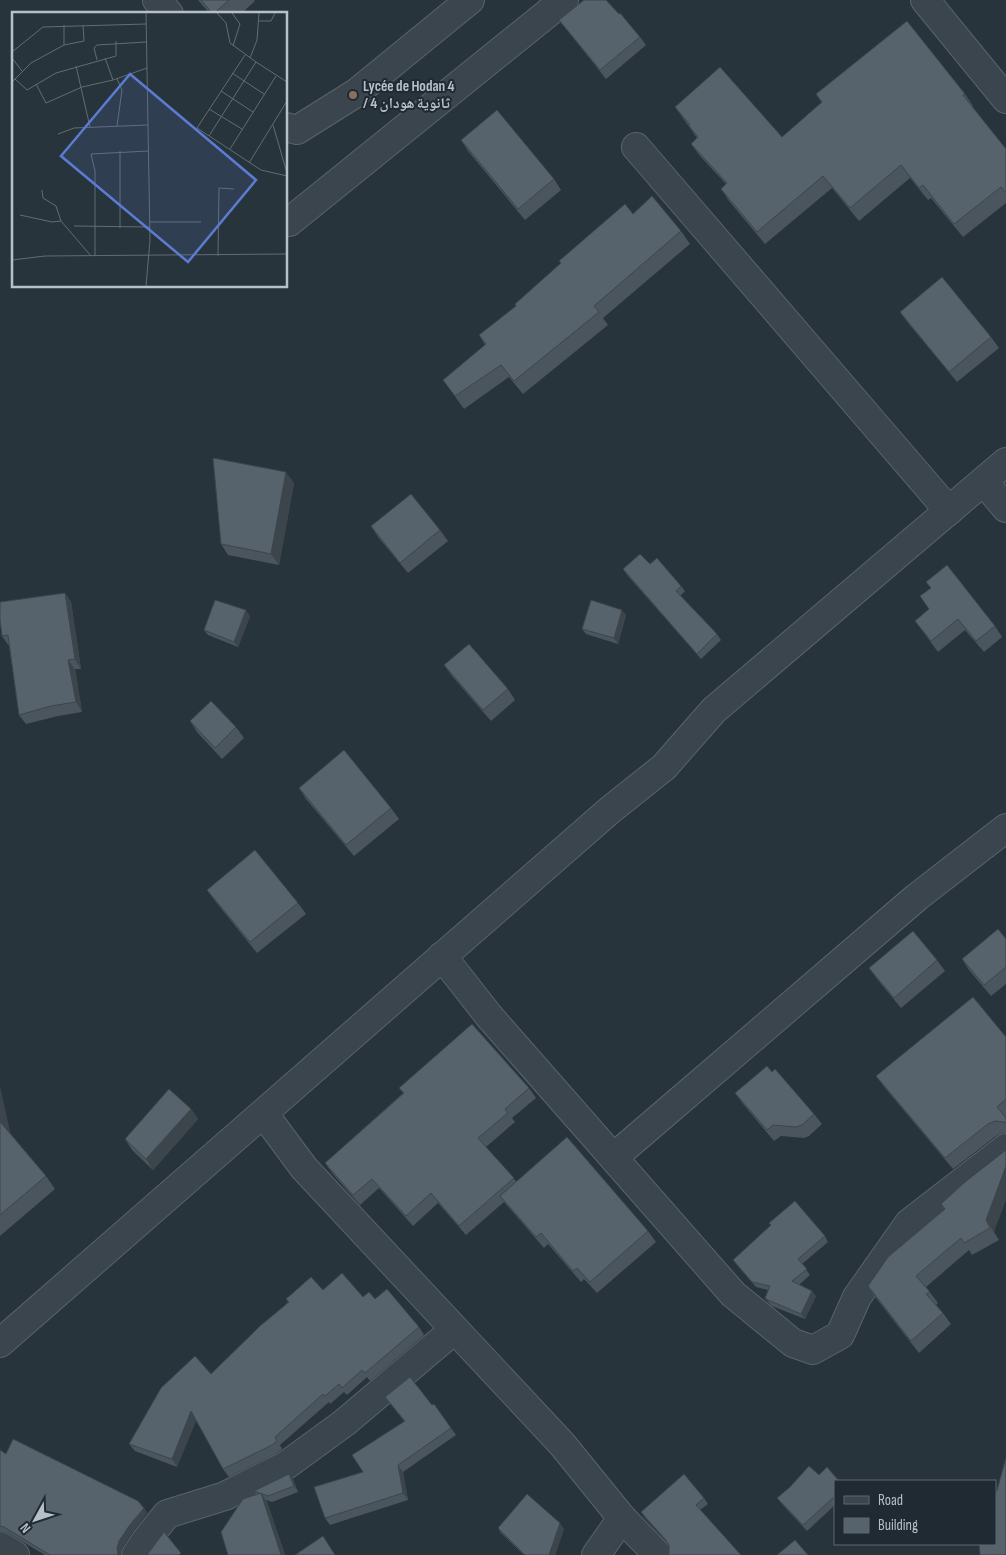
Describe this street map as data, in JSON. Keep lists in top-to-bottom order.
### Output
{
  "places": ["Lycée de Hodan 4 / ثانوية هودان 4"],
  "legend": ["Road", "Building"],
  "north": "bottom left"
}
